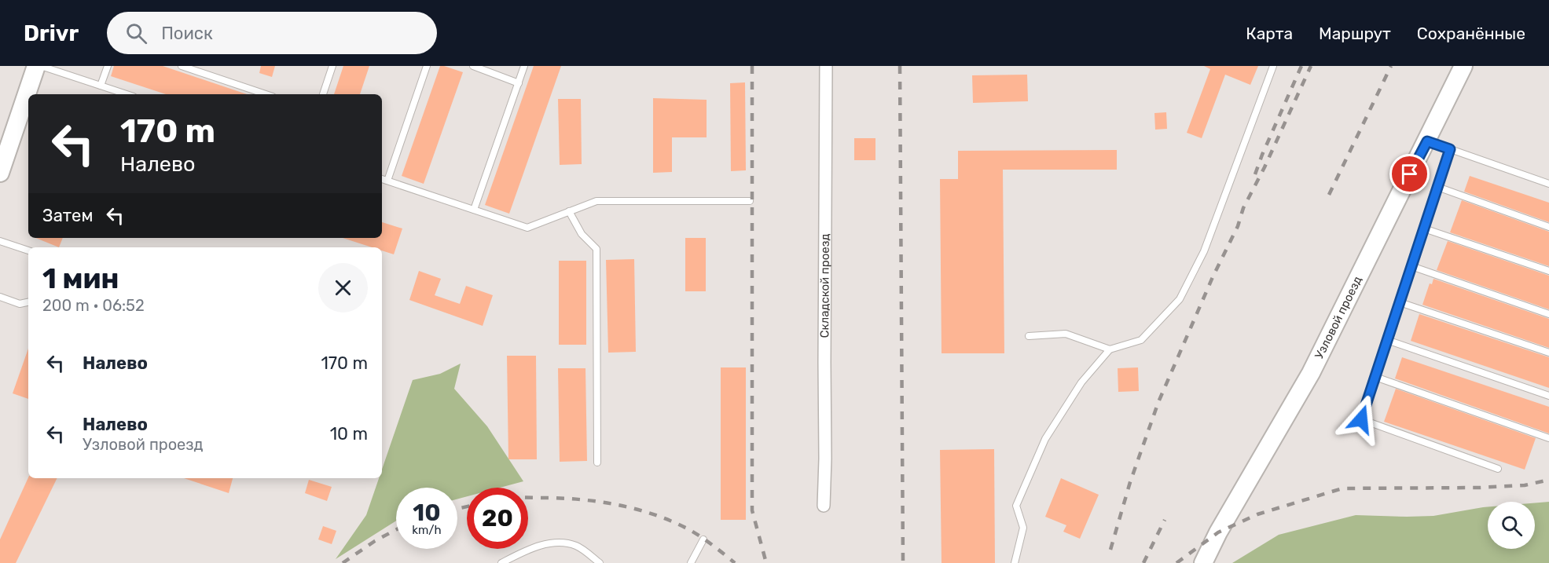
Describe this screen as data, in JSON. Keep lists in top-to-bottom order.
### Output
{
  "streets": {
    "street": ["Складской проезд", "Узловой проезд"]
  },
  "page": {
    "header": "Drivr",
    "search": "Поиск",
    "nav": ["Карта", "Маршрут", "Сохранённые"],
    "turn": ["170 m", "Налево"],
    "then": "Затем",
    "heading": ["1 мин", "200 m · 06:52"],
    "list": [
      {
        "name": "Налево",
        "value": "170 m"
      },
      {
        "name": "Налево",
        "note": "Узловой проезд",
        "value": "10 m"
      }
    ],
    "speed": "10 km/h",
    "limit": "20"
  }
}
